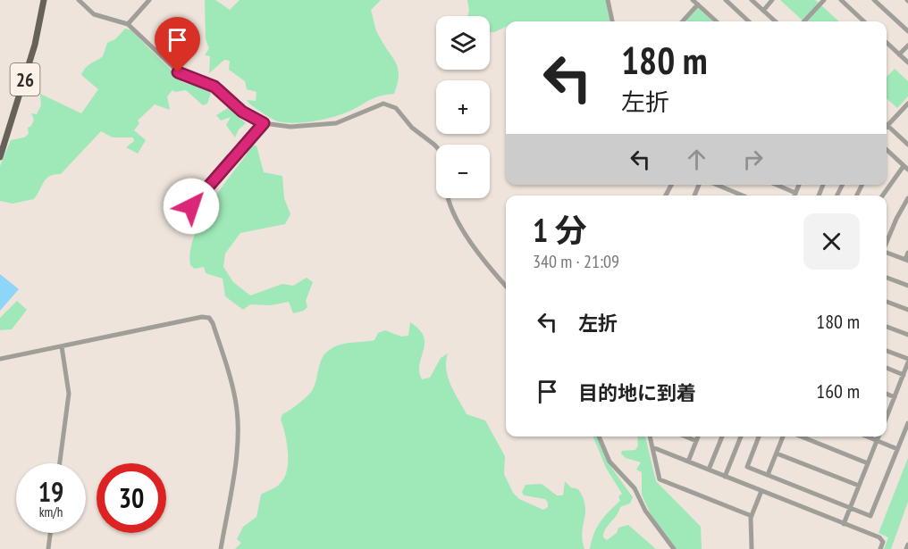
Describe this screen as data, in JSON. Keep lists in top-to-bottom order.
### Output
{
  "streets": {
    "main road": ["26"]
  },
  "page": {
    "map_buttons": ["+", "−"],
    "turn": ["180 m", "左折"],
    "heading": ["1 分", "340 m · 21:09"],
    "list": [
      {
        "name": "左折",
        "value": "180 m"
      },
      {
        "name": "目的地に到着",
        "value": "160 m"
      }
    ],
    "speed": "19 km/h",
    "limit": "30"
  }
}
